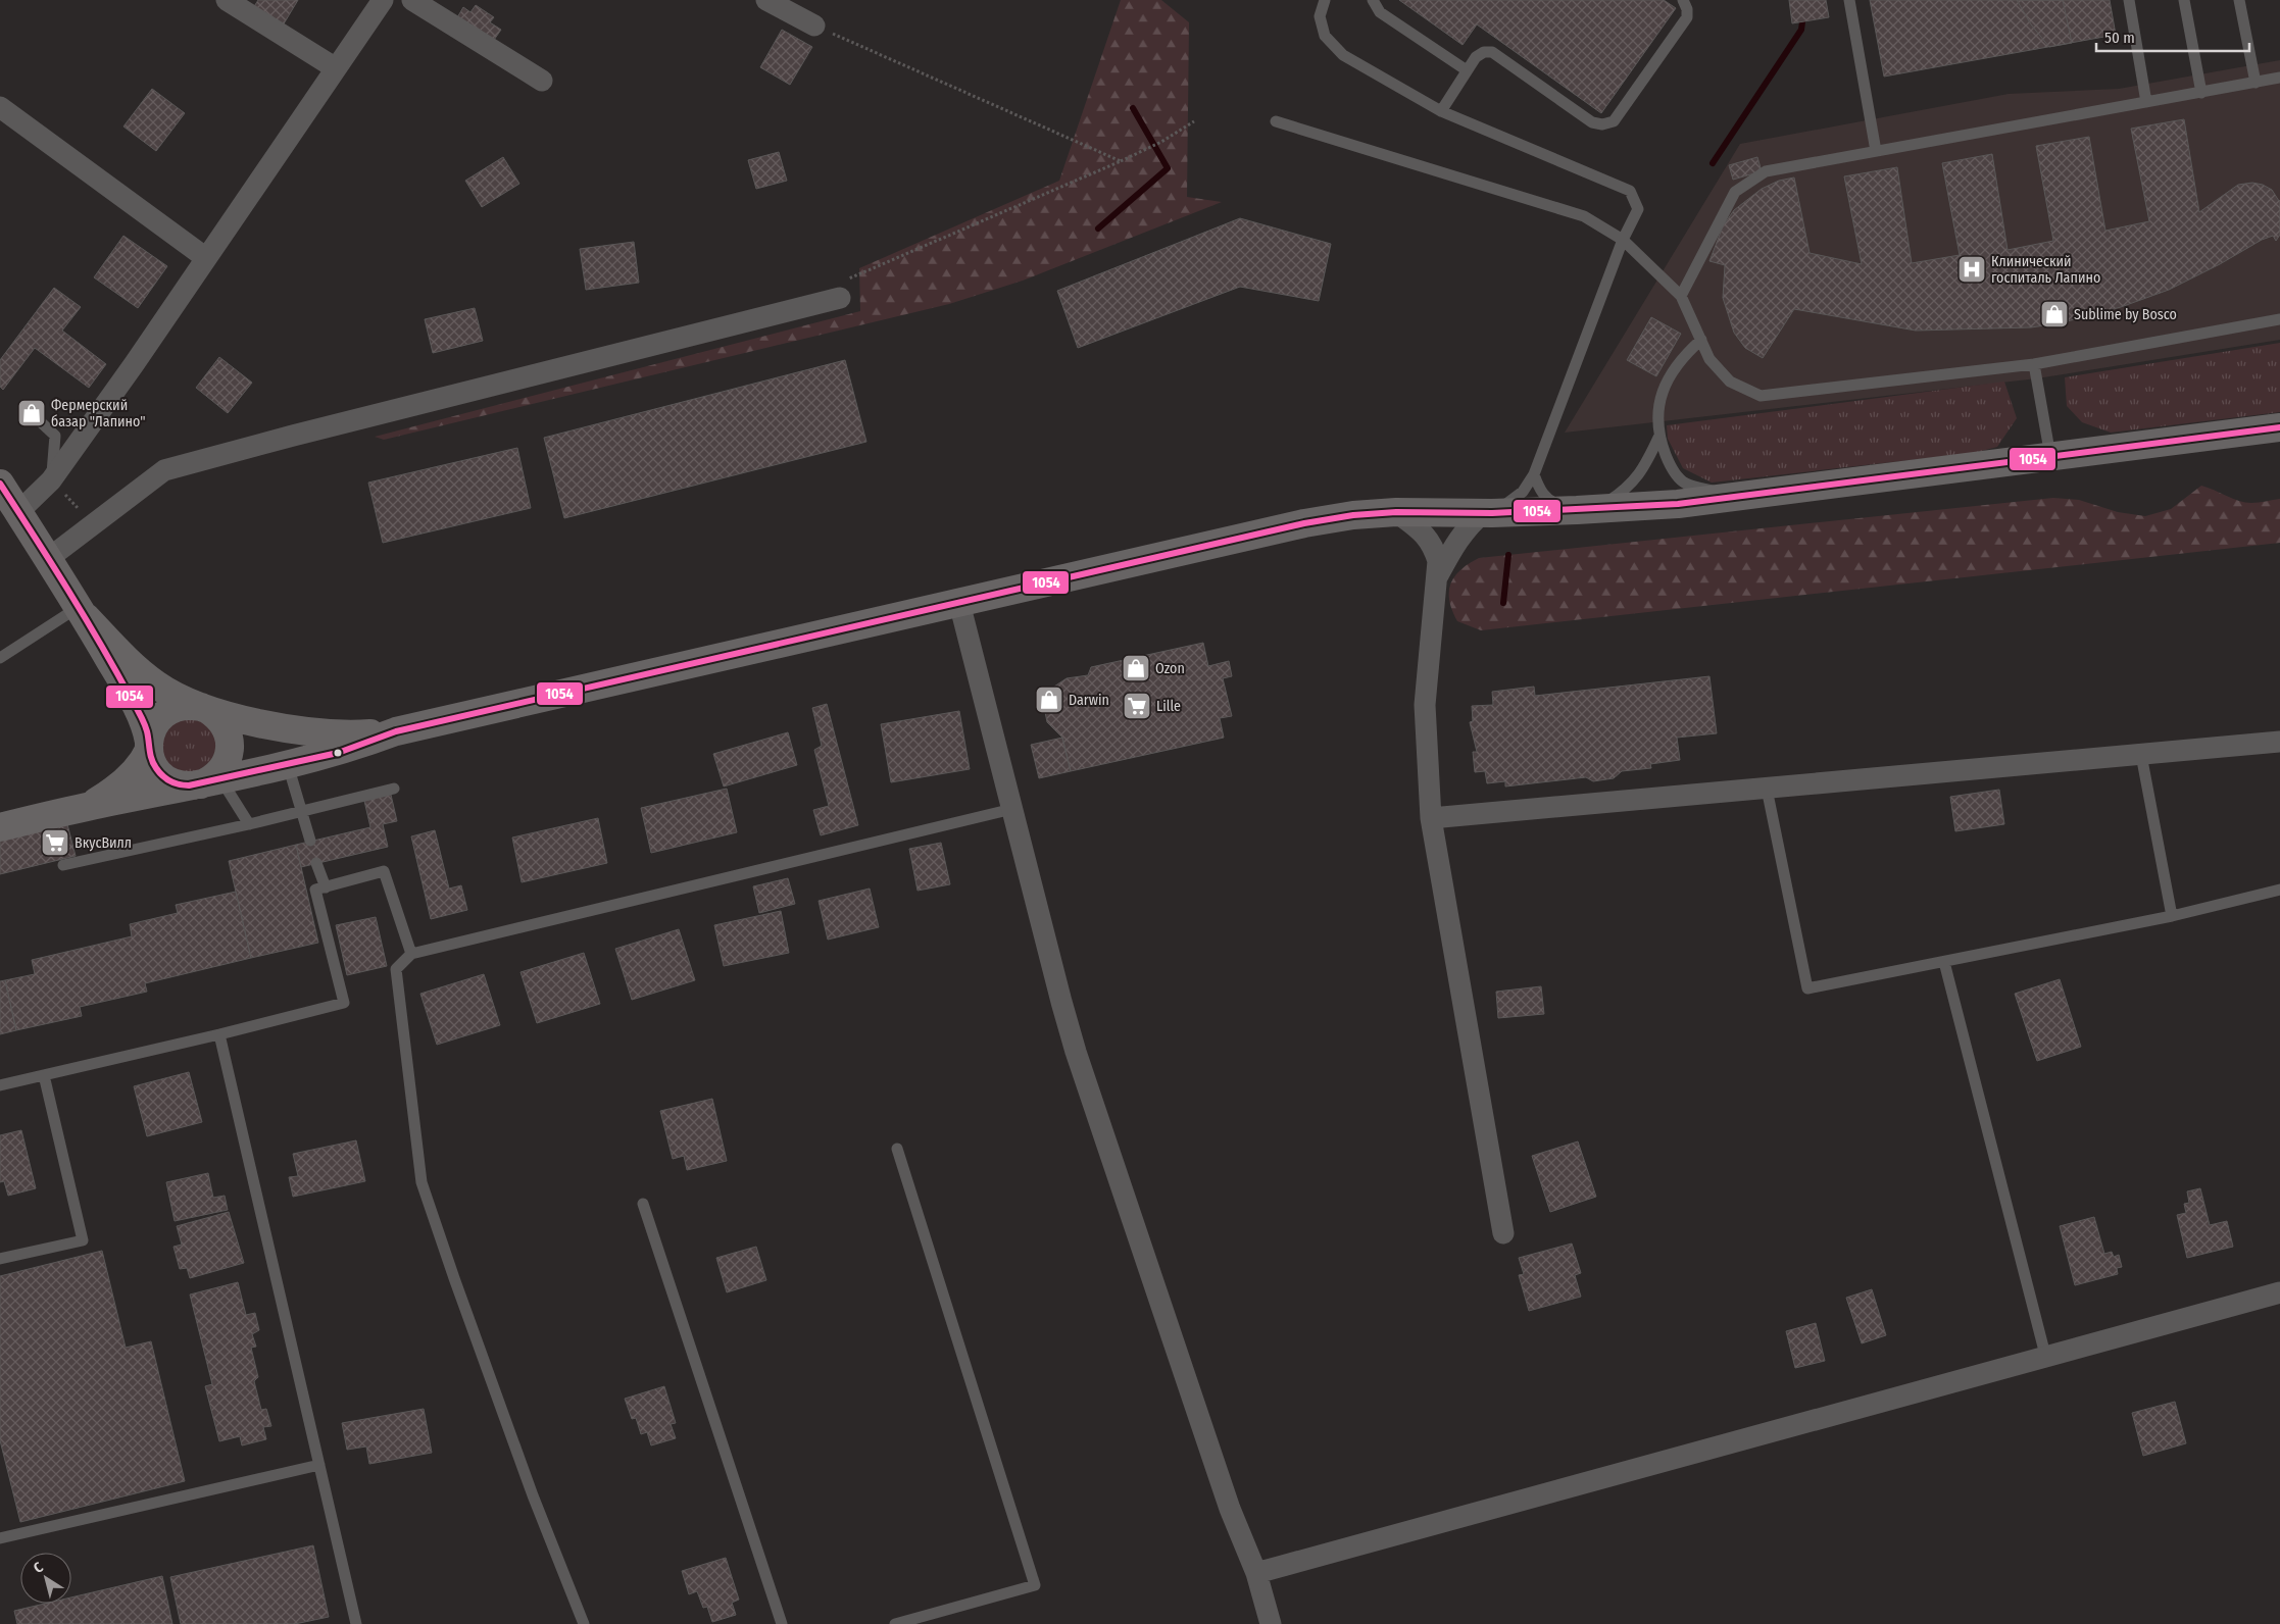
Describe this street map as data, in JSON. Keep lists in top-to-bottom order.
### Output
{
  "places": {
    "hospital": ["Клинический госпиталь Лапино"],
    "shop": [
      "Sublime by Bosco",
      "Фермерский базар \"Лапино\"",
      "Ozon",
      "Darwin"
    ],
    "supermarket": ["Lille", "ВкусВилл"]
  },
  "lines": ["transit line 1054"],
  "scale_bar": "50 m",
  "north": "top left"
}
